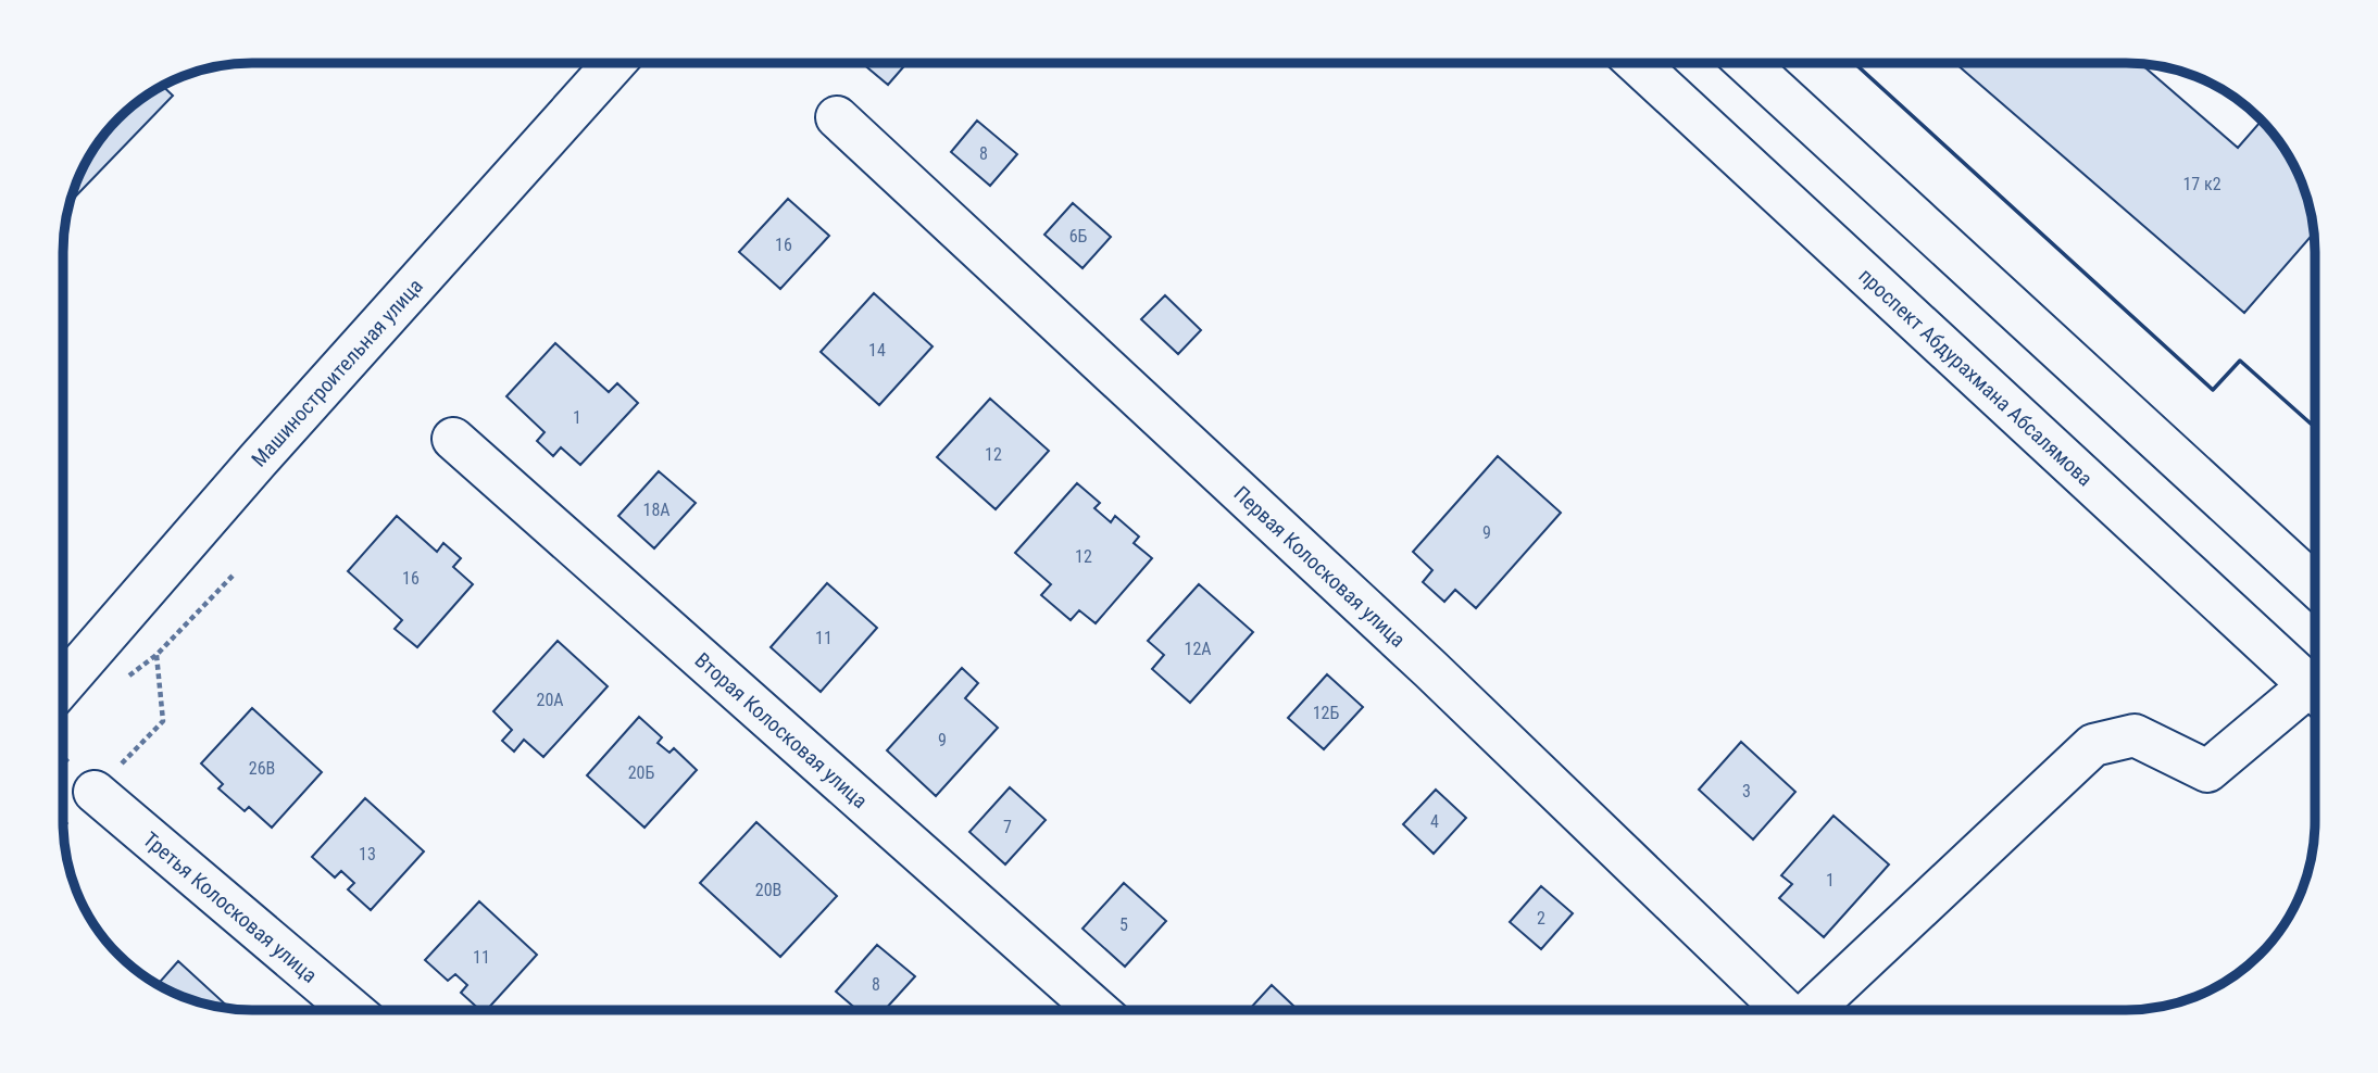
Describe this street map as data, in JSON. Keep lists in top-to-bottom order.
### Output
{
  "streets": {
    "street": [
      "Машиностроительная улица",
      "проспект Абдурахмана Абсалямова",
      "Первая Колосковая улица",
      "Вторая Колосковая улица",
      "Третья Колосковая улица"
    ]
  },
  "house_numbers": [
    "8",
    "17 к2",
    "6Б",
    "16",
    "14",
    "1",
    "12",
    "18А",
    "9",
    "12",
    "16",
    "11",
    "12А",
    "20А",
    "12Б",
    "9",
    "26В",
    "20Б",
    "3",
    "4",
    "7",
    "13",
    "1",
    "20В",
    "2",
    "5",
    "11",
    "8"
  ]
}
